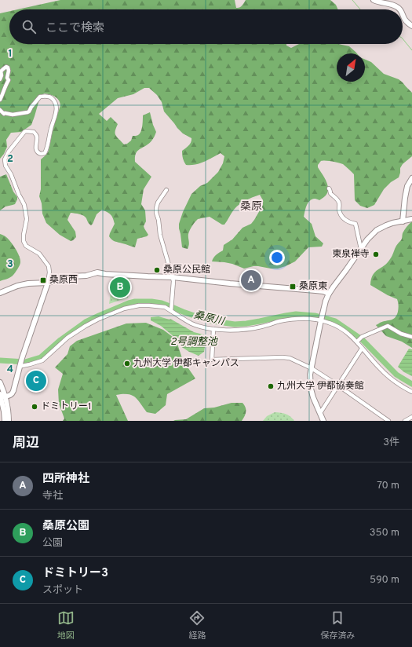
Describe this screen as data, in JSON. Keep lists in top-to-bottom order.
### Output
{
  "districts": ["桑原"],
  "water": ["桑原川", "2号調整池"],
  "places": {
    "other": [
      "東泉禅寺",
      "桑原公民館",
      "九州大学 伊都キャンパス",
      "九州大学 伊都協奏館",
      "ドミトリー1"
    ],
    "transit": ["桑原西", "桑原東"]
  },
  "north": "top right",
  "page": {
    "search": "ここで検索",
    "pins": ["A", "B", "C"],
    "heading": ["周辺", "3件"],
    "list": [
      {
        "mark": "A",
        "name": "四所神社",
        "note": "寺社",
        "value": "70 m"
      },
      {
        "mark": "B",
        "name": "桑原公園",
        "note": "公園",
        "value": "350 m"
      },
      {
        "mark": "C",
        "name": "ドミトリー3",
        "note": "スポット",
        "value": "590 m"
      }
    ],
    "nav": ["地図", "経路", "保存済み"]
  },
  "grid": {
    "rows": [
      "1",
      "2",
      "3",
      "4"
    ]
  }
}
